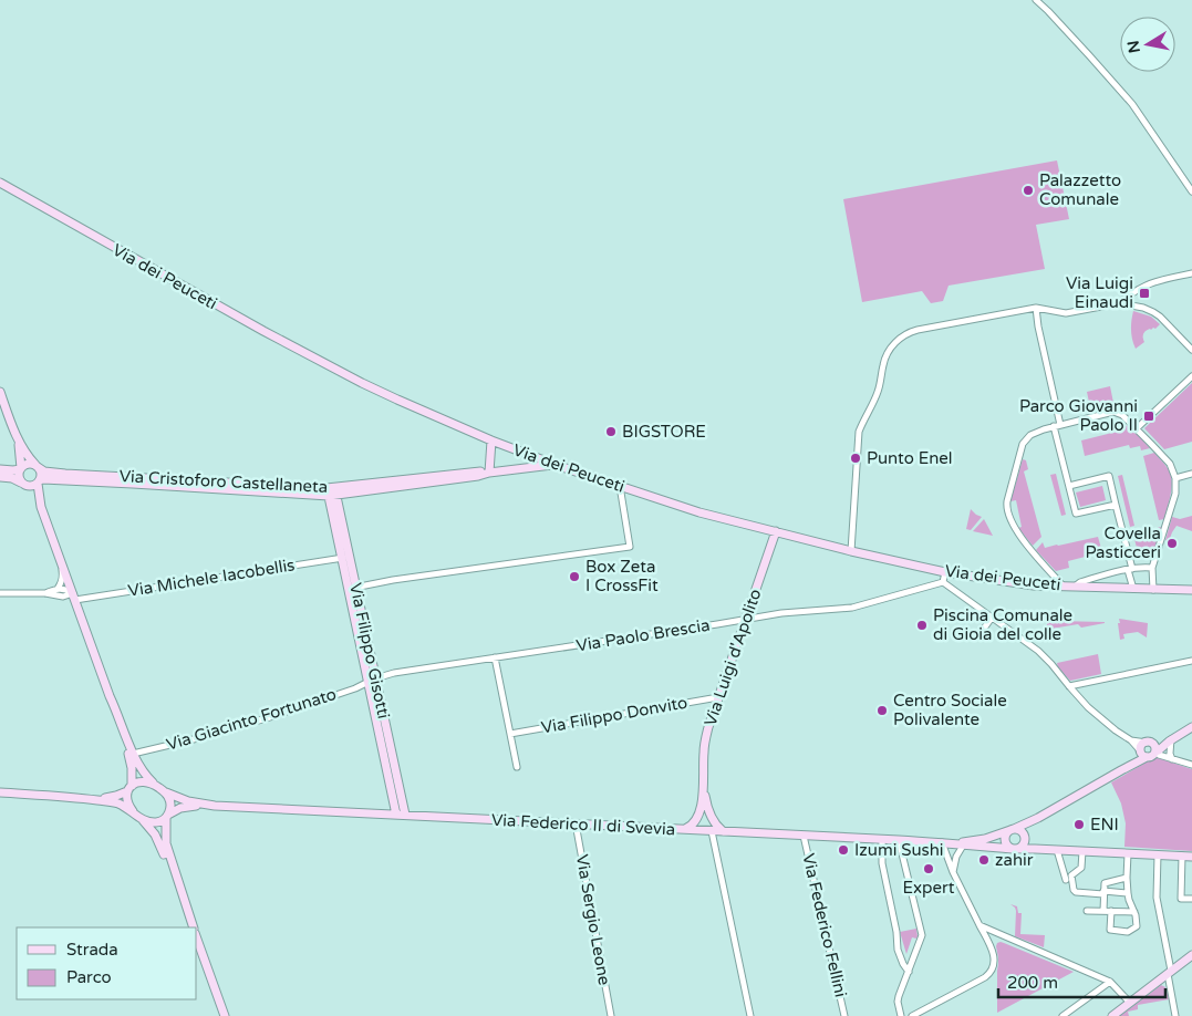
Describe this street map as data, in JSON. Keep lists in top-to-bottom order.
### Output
{
  "streets": {
    "main road": [
      "Via dei Peuceti",
      "Via Cristoforo Castellaneta",
      "Via Filippo Gisotti",
      "Via Luigi d'Apolito",
      "Via Federico II di Svevia"
    ],
    "street": [
      "Via Michele Iacobellis",
      "Via Paolo Brescia",
      "Via Filippo Donvito",
      "Via Giacinto Fortunato",
      "Via Sergio Leone",
      "Via Federico Fellini"
    ]
  },
  "crossings": [
    ["Via dei Peuceti", "Via Cristoforo Castellaneta"],
    ["Via dei Peuceti", "Via Luigi d'Apolito"],
    ["Via Cristoforo Castellaneta", "Via Filippo Gisotti"],
    ["Via Michele Iacobellis", "Via Filippo Gisotti"],
    ["Via Paolo Brescia", "Via Filippo Gisotti"],
    ["Via Paolo Brescia", "Via Luigi d'Apolito"],
    ["Via Paolo Brescia", "Via Giacinto Fortunato"],
    ["Via Filippo Gisotti", "Via Giacinto Fortunato"],
    ["Via Filippo Gisotti", "Via Federico II di Svevia"],
    ["Via Luigi d'Apolito", "Via Filippo Donvito"],
    ["Via Luigi d'Apolito", "Via Federico II di Svevia"],
    ["Via Federico II di Svevia", "Via Sergio Leone"],
    ["Via Federico II di Svevia", "Via Federico Fellini"]
  ],
  "places": {
    "other": [
      "Palazzetto Comunale",
      "BIGSTORE",
      "Punto Enel",
      "Covella Pasticceri",
      "Box Zeta I CrossFit",
      "Piscina Comunale di Gioia del colle",
      "Centro Sociale Polivalente",
      "ENI",
      "Izumi Sushi",
      "zahir",
      "Expert"
    ],
    "transit": ["Via Luigi Einaudi", "Parco Giovanni Paolo II"]
  },
  "legend": ["Strada", "Parco"],
  "scale_bar": "200 m",
  "north": "left"
}
